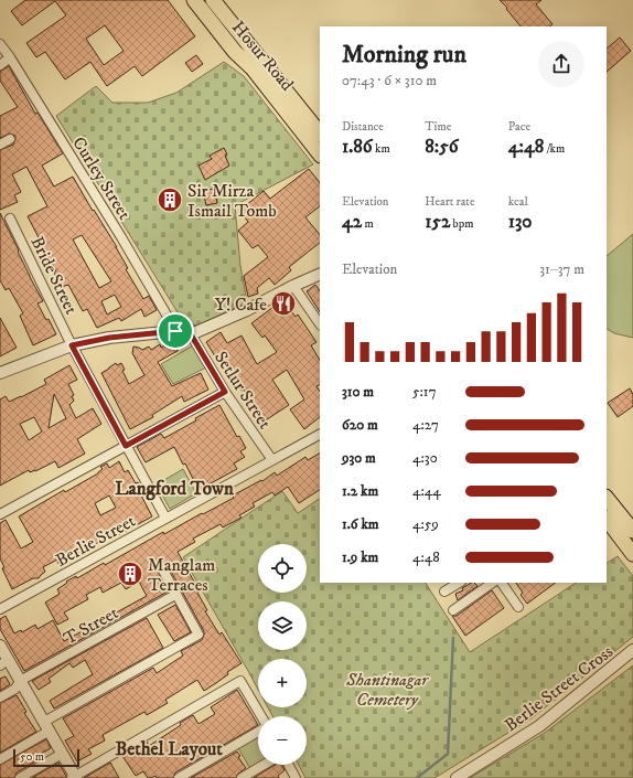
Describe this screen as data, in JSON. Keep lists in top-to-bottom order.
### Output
{
  "streets": {
    "main road": ["Hosur Road"],
    "street": [
      "Curley Street",
      "Bride Street",
      "Setlur Street",
      "Berlie Street",
      "T Street",
      "Berlie Street Cross"
    ]
  },
  "crossings": [
    ["Bride Street", "Berlie Street"],
    ["Setlur Street", "Berlie Street"]
  ],
  "districts": ["Langford Town", "Bethel Layout"],
  "parks": ["Shantinagar Cemetery"],
  "places": {
    "building": ["Sir Mirza Ismail Tomb", "Manglam Terraces"],
    "restaurant": ["Y! Cafe"]
  },
  "scale_bar": "50 m",
  "page": {
    "heading": ["Morning run", "07:43 · 6 × 310 m"],
    "stats": [
      ["Distance", "1.86 km"],
      ["Time", "8:56"],
      ["Pace", "4:48 /km"],
      ["Elevation", "42 m"],
      ["Heart rate", "152 bpm"],
      ["kcal", "130"]
    ],
    "chart": ["Elevation", "31–37 m"],
    "list": [
      {
        "name": "310 m",
        "note": "5:17"
      },
      {
        "name": "620 m",
        "note": "4:27"
      },
      {
        "name": "930 m",
        "note": "4:30"
      },
      {
        "name": "1.2 km",
        "note": "4:44"
      },
      {
        "name": "1.6 km",
        "note": "4:59"
      },
      {
        "name": "1.9 km",
        "note": "4:48"
      }
    ],
    "map_buttons": ["+", "−"],
    "scale": "50 m"
  }
}
